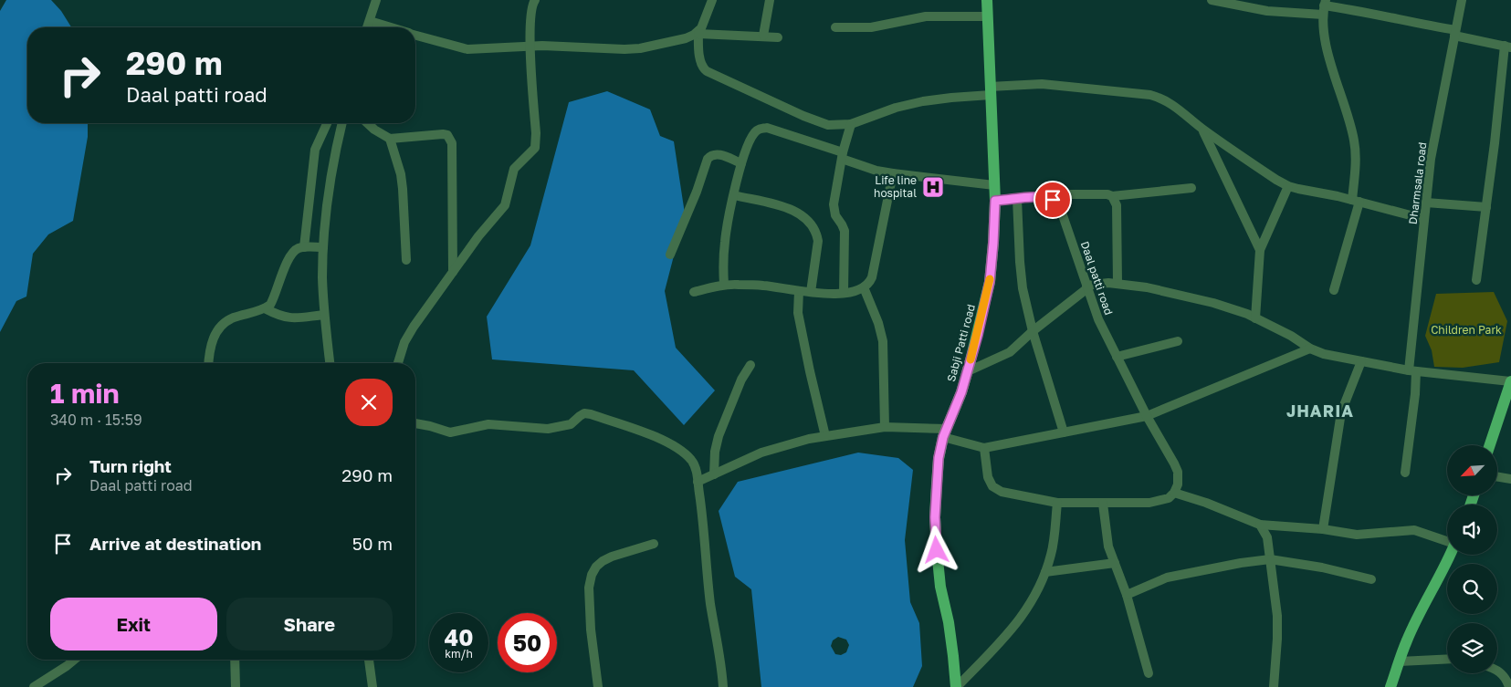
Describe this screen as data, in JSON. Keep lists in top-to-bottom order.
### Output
{
  "streets": {
    "main road": ["Sabji Patti road"],
    "street": ["Dharmsala road", "Daal patti road"]
  },
  "districts": ["JHARIA"],
  "parks": ["Children Park"],
  "places": {
    "hospital": ["Life line hospital"]
  },
  "north": "bottom left",
  "page": {
    "turn": ["290 m", "Daal patti road"],
    "heading": ["1 min", "340 m · 15:59"],
    "list": [
      {
        "name": "Turn right",
        "note": "Daal patti road",
        "value": "290 m"
      },
      {
        "name": "Arrive at destination",
        "value": "50 m"
      }
    ],
    "buttons": ["Exit", "Share"],
    "speed": "40 km/h",
    "limit": "50"
  }
}
